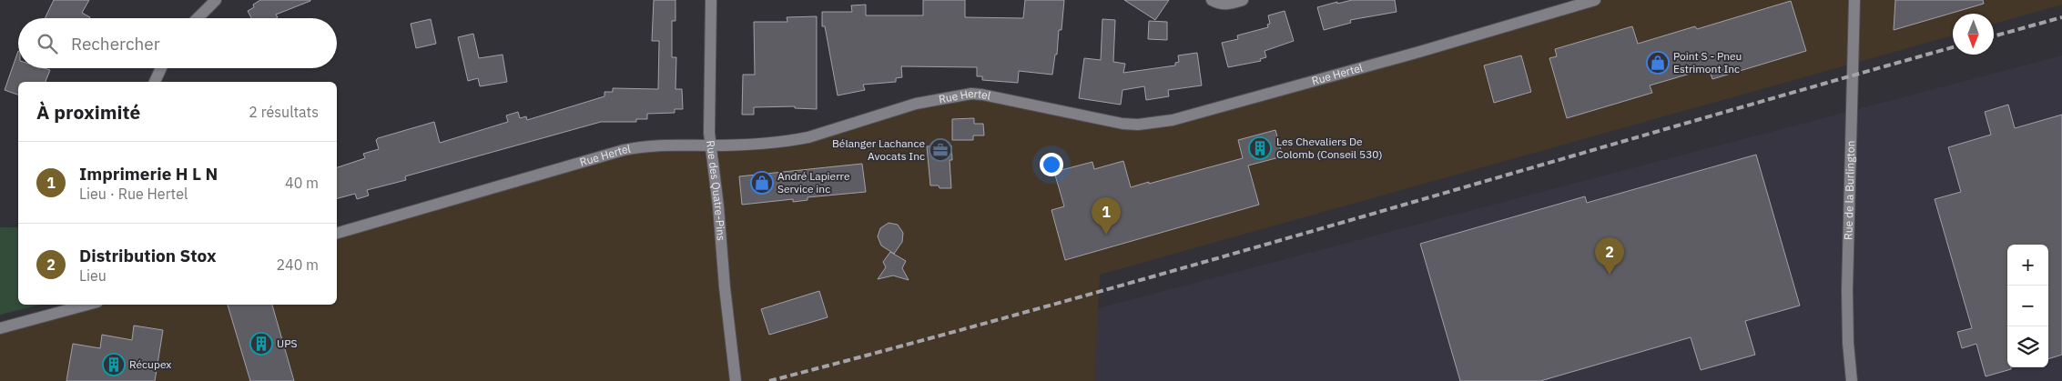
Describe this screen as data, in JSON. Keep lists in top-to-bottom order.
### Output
{
  "streets": {
    "street": ["Rue Hertel", "Rue des Quatre-Pins", "Rue de la Burlington"]
  },
  "crossings": [
    ["Rue Hertel", "Rue des Quatre-Pins"]
  ],
  "places": {
    "shop": ["Point S - Pneu Estrimont Inc", "André Lapierre Service inc"],
    "building": ["Les Chevaliers De Colomb (Conseil 530)", "UPS", "Récupex"],
    "office": ["Bélanger Lachance Avocats Inc"]
  },
  "north": "bottom",
  "page": {
    "search": "Rechercher",
    "heading": ["À proximité", "2 résultats"],
    "list": [
      {
        "mark": "1",
        "name": "Imprimerie H L N",
        "note": "Lieu · Rue Hertel",
        "value": "40 m"
      },
      {
        "mark": "2",
        "name": "Distribution Stox",
        "note": "Lieu",
        "value": "240 m"
      }
    ],
    "pins": ["1", "2"],
    "map_buttons": ["+", "−"]
  }
}
